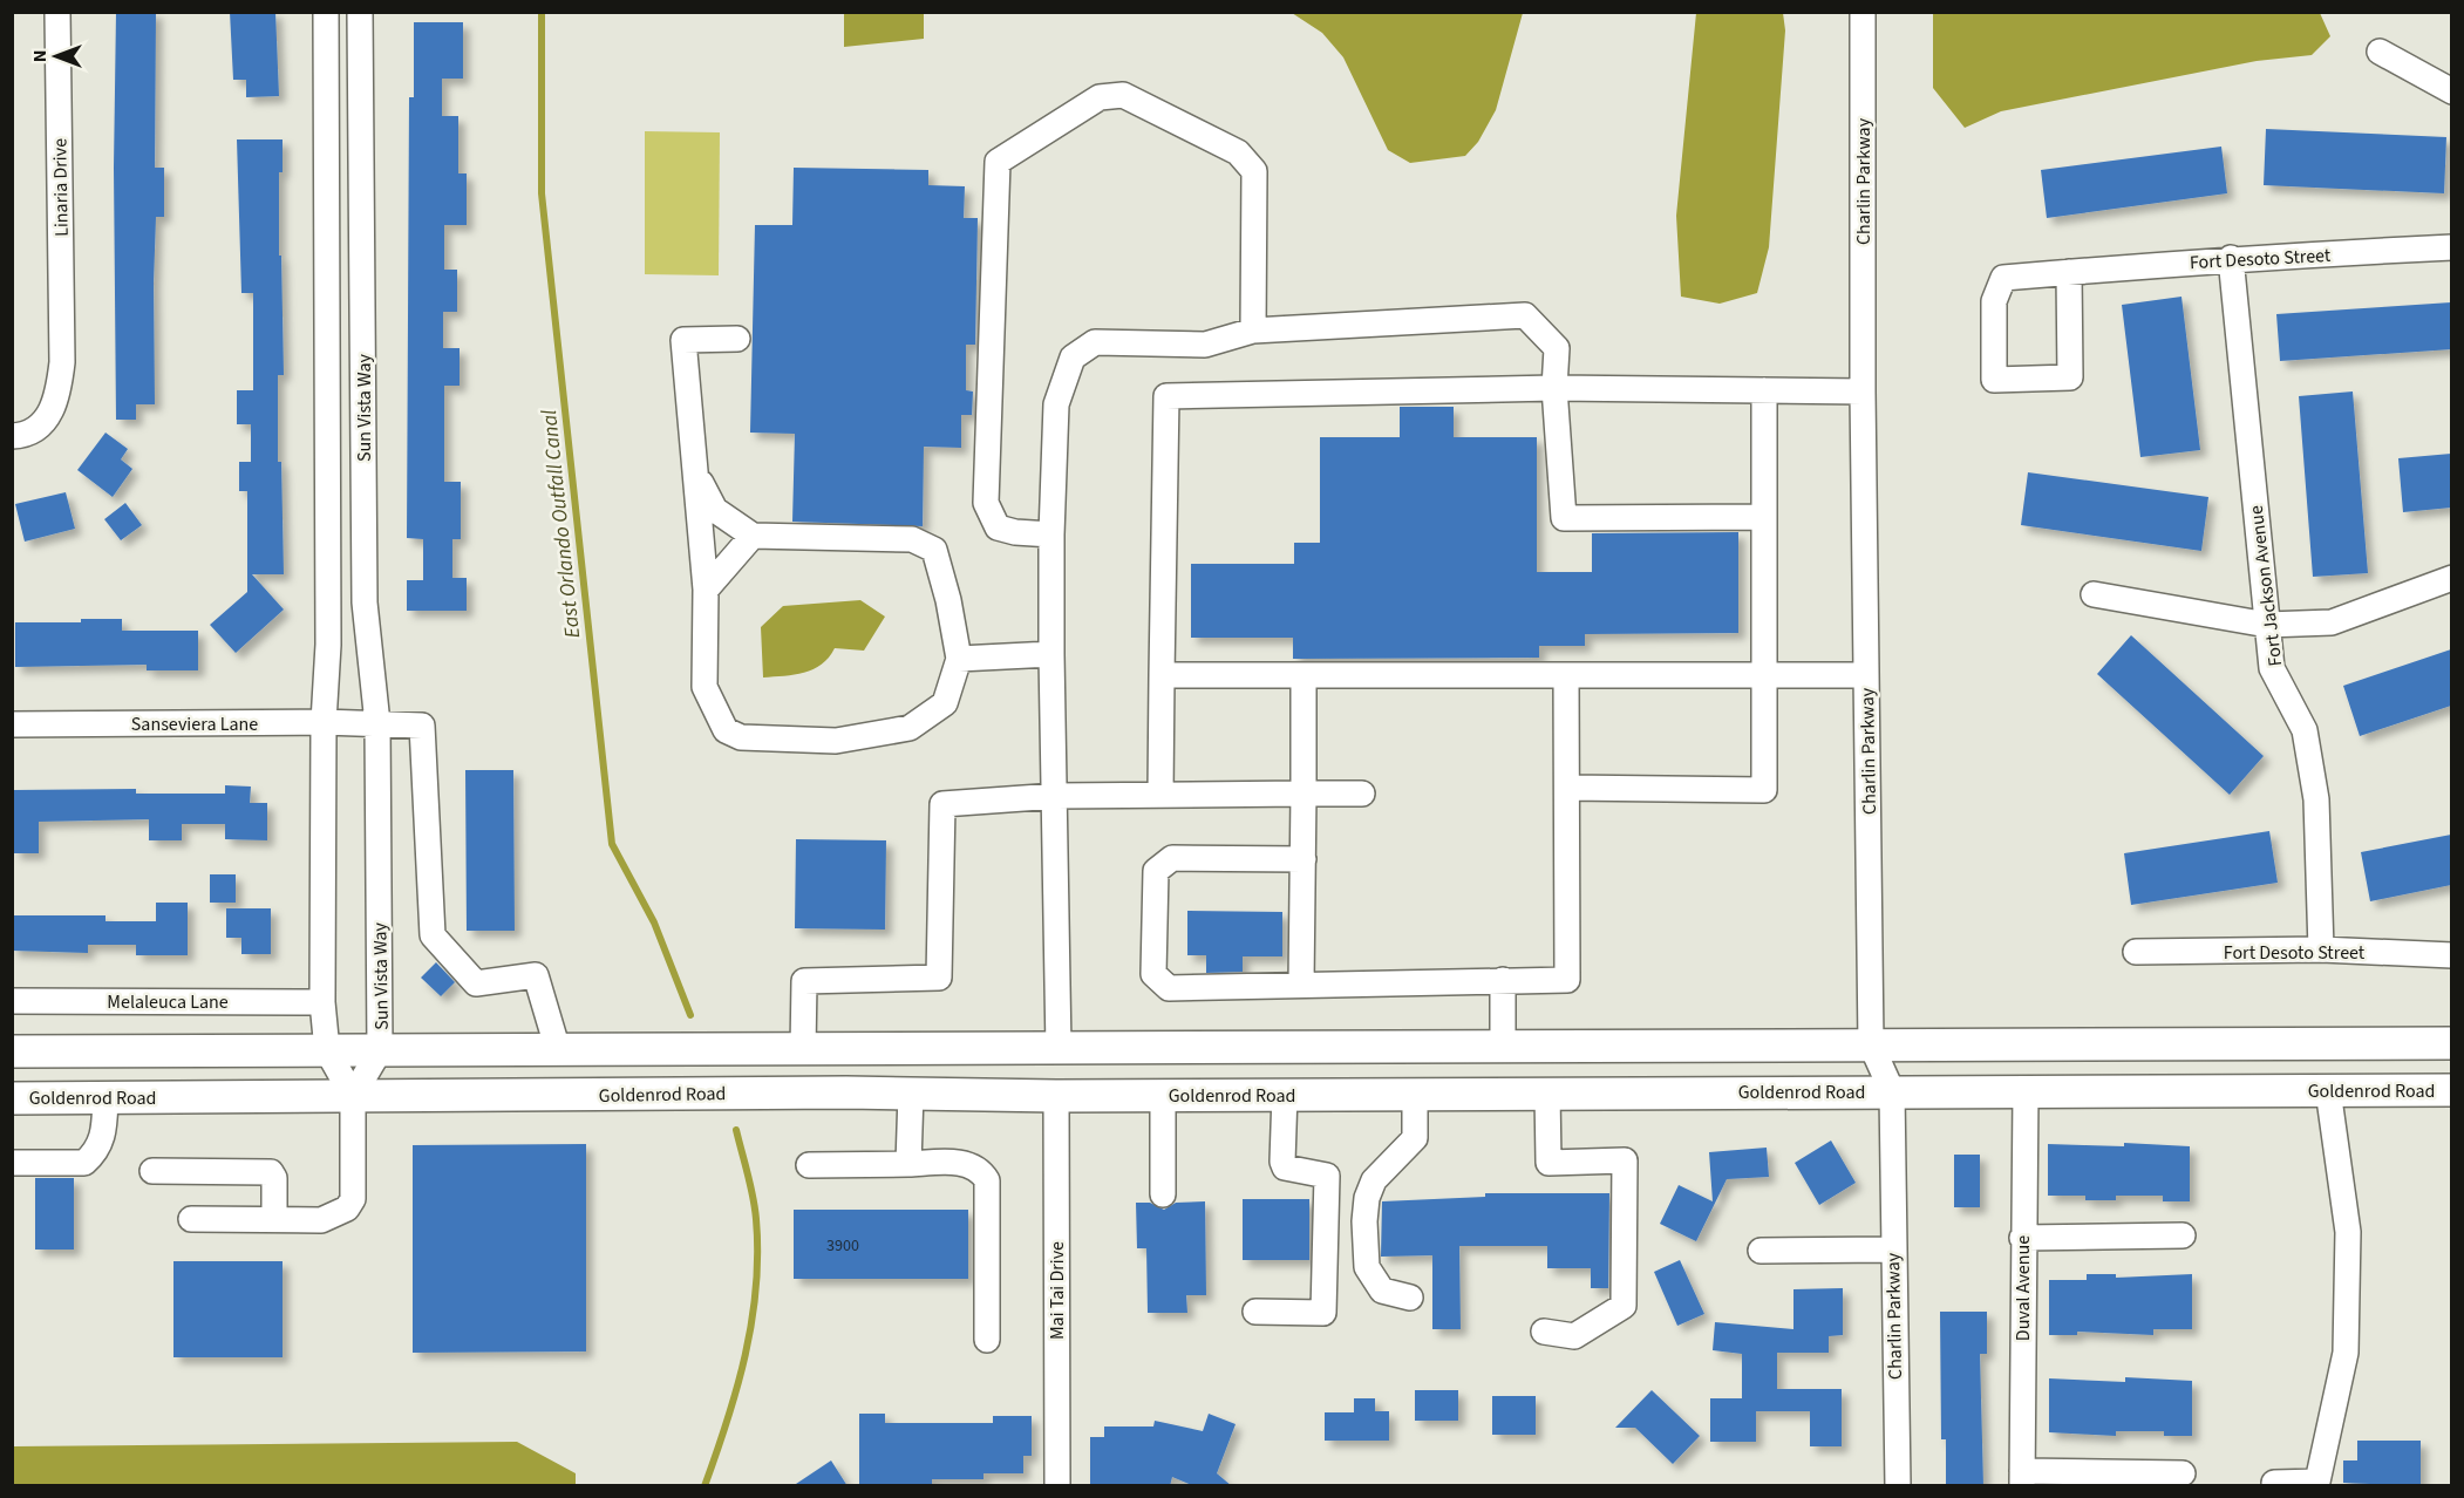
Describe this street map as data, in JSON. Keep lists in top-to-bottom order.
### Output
{
  "streets": {
    "main road": ["Goldenrod Road"],
    "street": [
      "Charlin Parkway",
      "Linaria Drive",
      "Fort Desoto Street",
      "Sun Vista Way",
      "Fort Jackson Avenue",
      "Sanseviera Lane",
      "Melaleuca Lane",
      "Duval Avenue",
      "Mai Tai Drive"
    ]
  },
  "crossings": [
    ["Charlin Parkway", "Goldenrod Road"],
    ["Fort Desoto Street", "Fort Jackson Avenue"],
    ["Sun Vista Way", "Sanseviera Lane"],
    ["Sun Vista Way", "Melaleuca Lane"],
    ["Sun Vista Way", "Goldenrod Road"],
    ["Goldenrod Road", "Duval Avenue"],
    ["Goldenrod Road", "Mai Tai Drive"]
  ],
  "water": ["East Orlando Outfall Canal"],
  "house_numbers": ["3900"],
  "north": "left"
}
